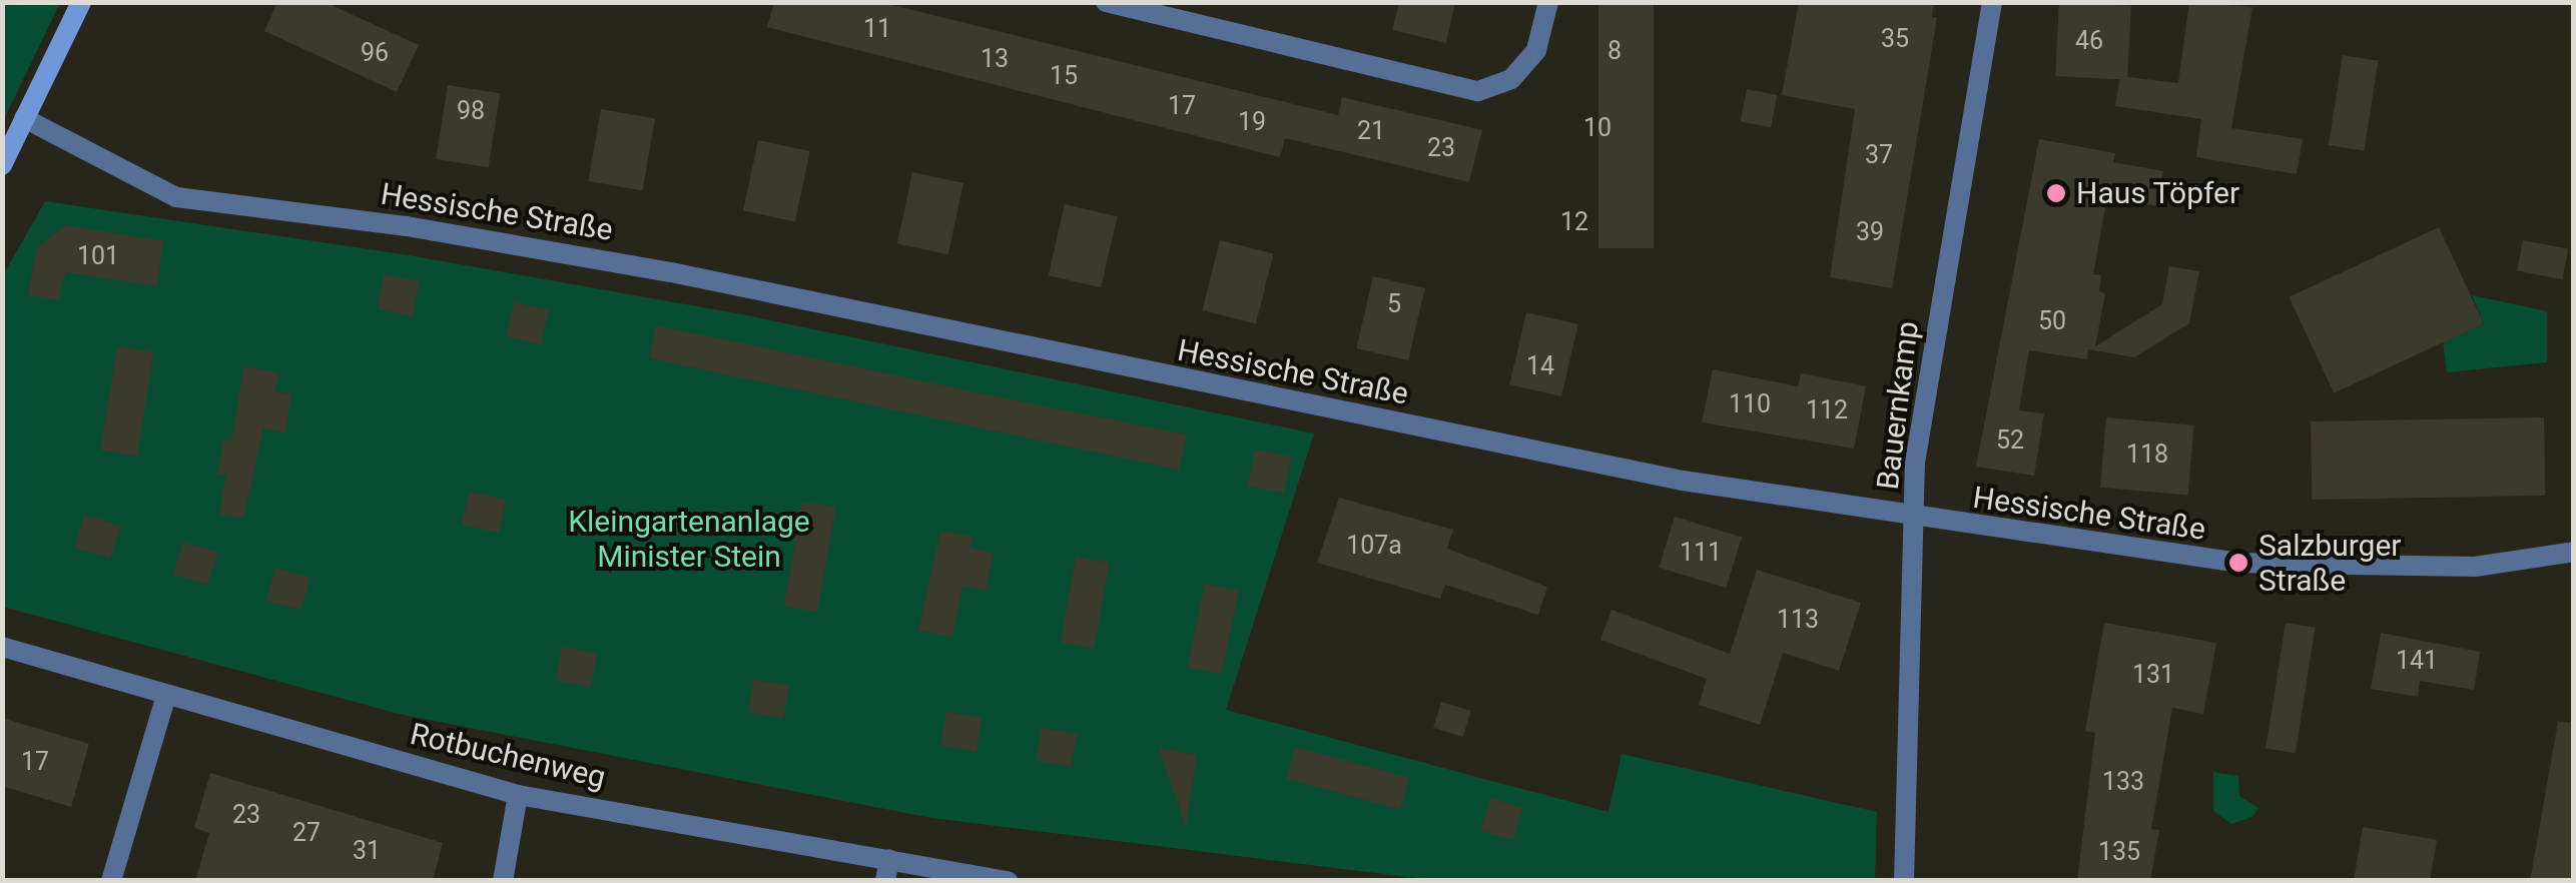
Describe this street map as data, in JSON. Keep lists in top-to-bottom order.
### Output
{
  "streets": {
    "street": ["Hessische Straße", "Bauernkamp", "Rotbuchenweg"]
  },
  "crossings": [
    ["Hessische Straße", "Bauernkamp"]
  ],
  "parks": ["Kleingartenanlage Minister Stein"],
  "places": ["Haus Töpfer", "Salzburger Straße"],
  "house_numbers": [
    "11",
    "35",
    "46",
    "8",
    "96",
    "13",
    "15",
    "17",
    "98",
    "19",
    "10",
    "21",
    "23",
    "37",
    "12",
    "39",
    "101",
    "5",
    "50",
    "14",
    "110",
    "112",
    "52",
    "118",
    "107a",
    "111",
    "113",
    "141",
    "131",
    "17",
    "133",
    "23",
    "27",
    "31",
    "135"
  ]
}
